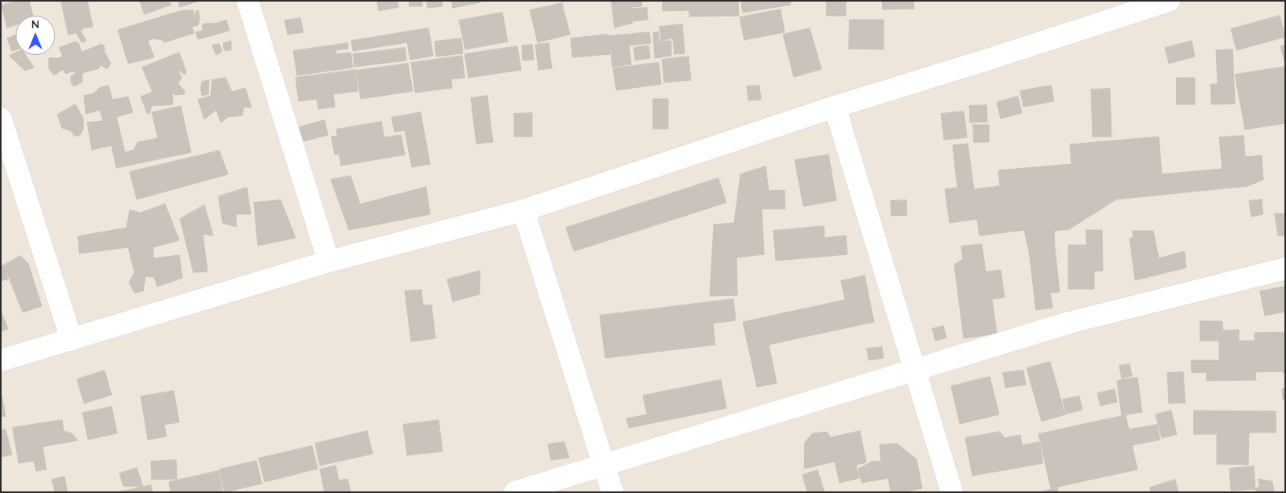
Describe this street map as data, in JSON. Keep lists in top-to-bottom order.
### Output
{
  "north": "top"
}
